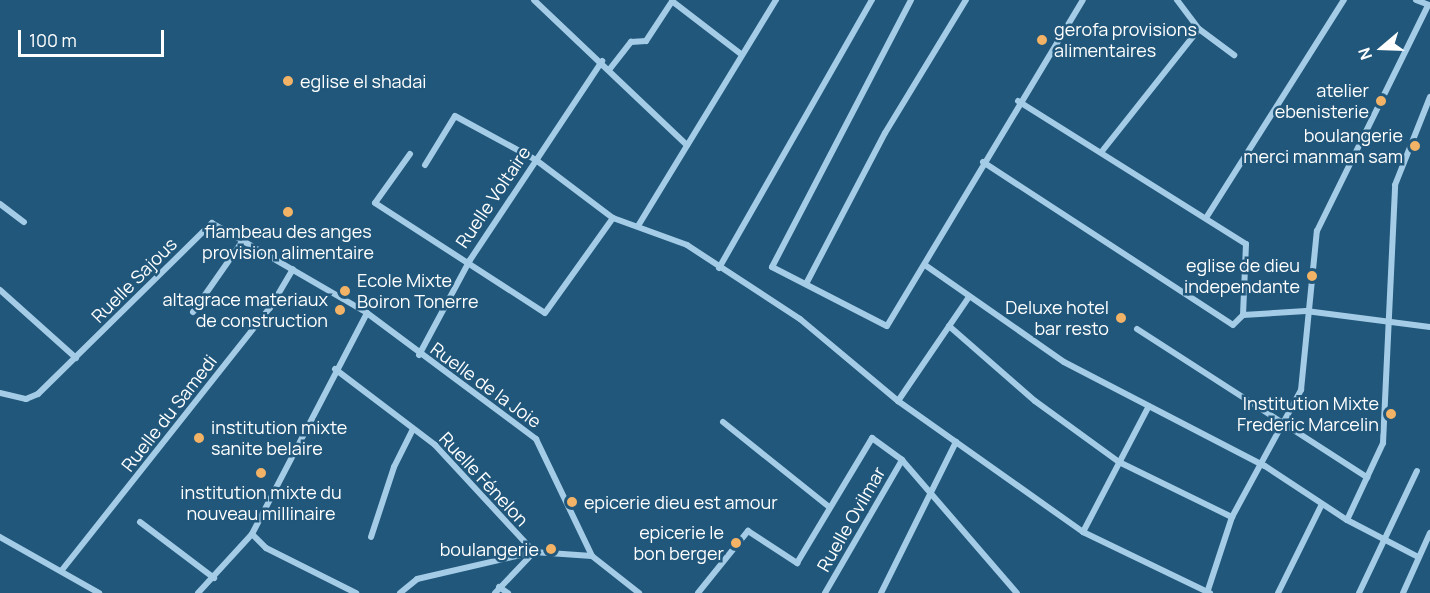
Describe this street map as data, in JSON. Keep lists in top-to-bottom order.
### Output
{
  "streets": {
    "street": [
      "Ruelle Voltaire",
      "Ruelle Sajous",
      "Ruelle de la Joie",
      "Ruelle du Samedi",
      "Ruelle Fénelon",
      "Ruelle Ovilmar"
    ]
  },
  "crossings": [
    ["Ruelle Voltaire", "Ruelle de la Joie"],
    ["Ruelle Sajous", "Ruelle de la Joie"],
    ["Ruelle Sajous", "Ruelle du Samedi"],
    ["Ruelle de la Joie", "Ruelle du Samedi"]
  ],
  "places": [
    "gerofa provisions alimentaires",
    "eglise el shadai",
    "atelier ebenisterie",
    "boulangerie merci manman sam",
    "flambeau des anges provision alimentaire",
    "eglise de dieu independante",
    "Ecole Mixte Boiron Tonerre",
    "altagrace materiaux de construction",
    "Deluxe hotel bar resto",
    "Institution Mixte Frederic Marcelin",
    "institution mixte sanite belaire",
    "institution mixte du nouveau millinaire",
    "epicerie dieu est amour",
    "epicerie le bon berger",
    "boulangerie"
  ],
  "scale_bar": "100 m",
  "north": "left"
}
